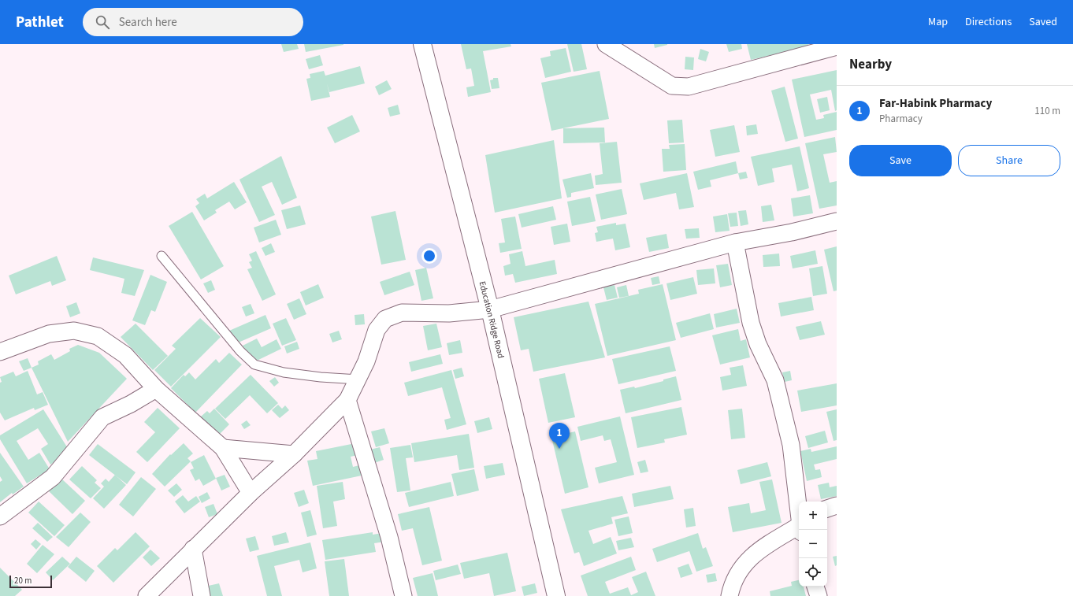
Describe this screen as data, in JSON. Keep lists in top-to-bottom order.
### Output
{
  "streets": {
    "main road": ["Education Ridge Road"]
  },
  "scale_bar": "20 m",
  "page": {
    "header": "Pathlet",
    "search": "Search here",
    "nav": ["Map", "Directions", "Saved"],
    "heading": "Nearby",
    "list": [
      {
        "mark": "1",
        "name": "Far-Habink Pharmacy",
        "note": "Pharmacy",
        "value": "110 m"
      }
    ],
    "buttons": ["Save", "Share"],
    "pins": "1",
    "map_buttons": ["+", "−"],
    "scale": "20 m"
  }
}
